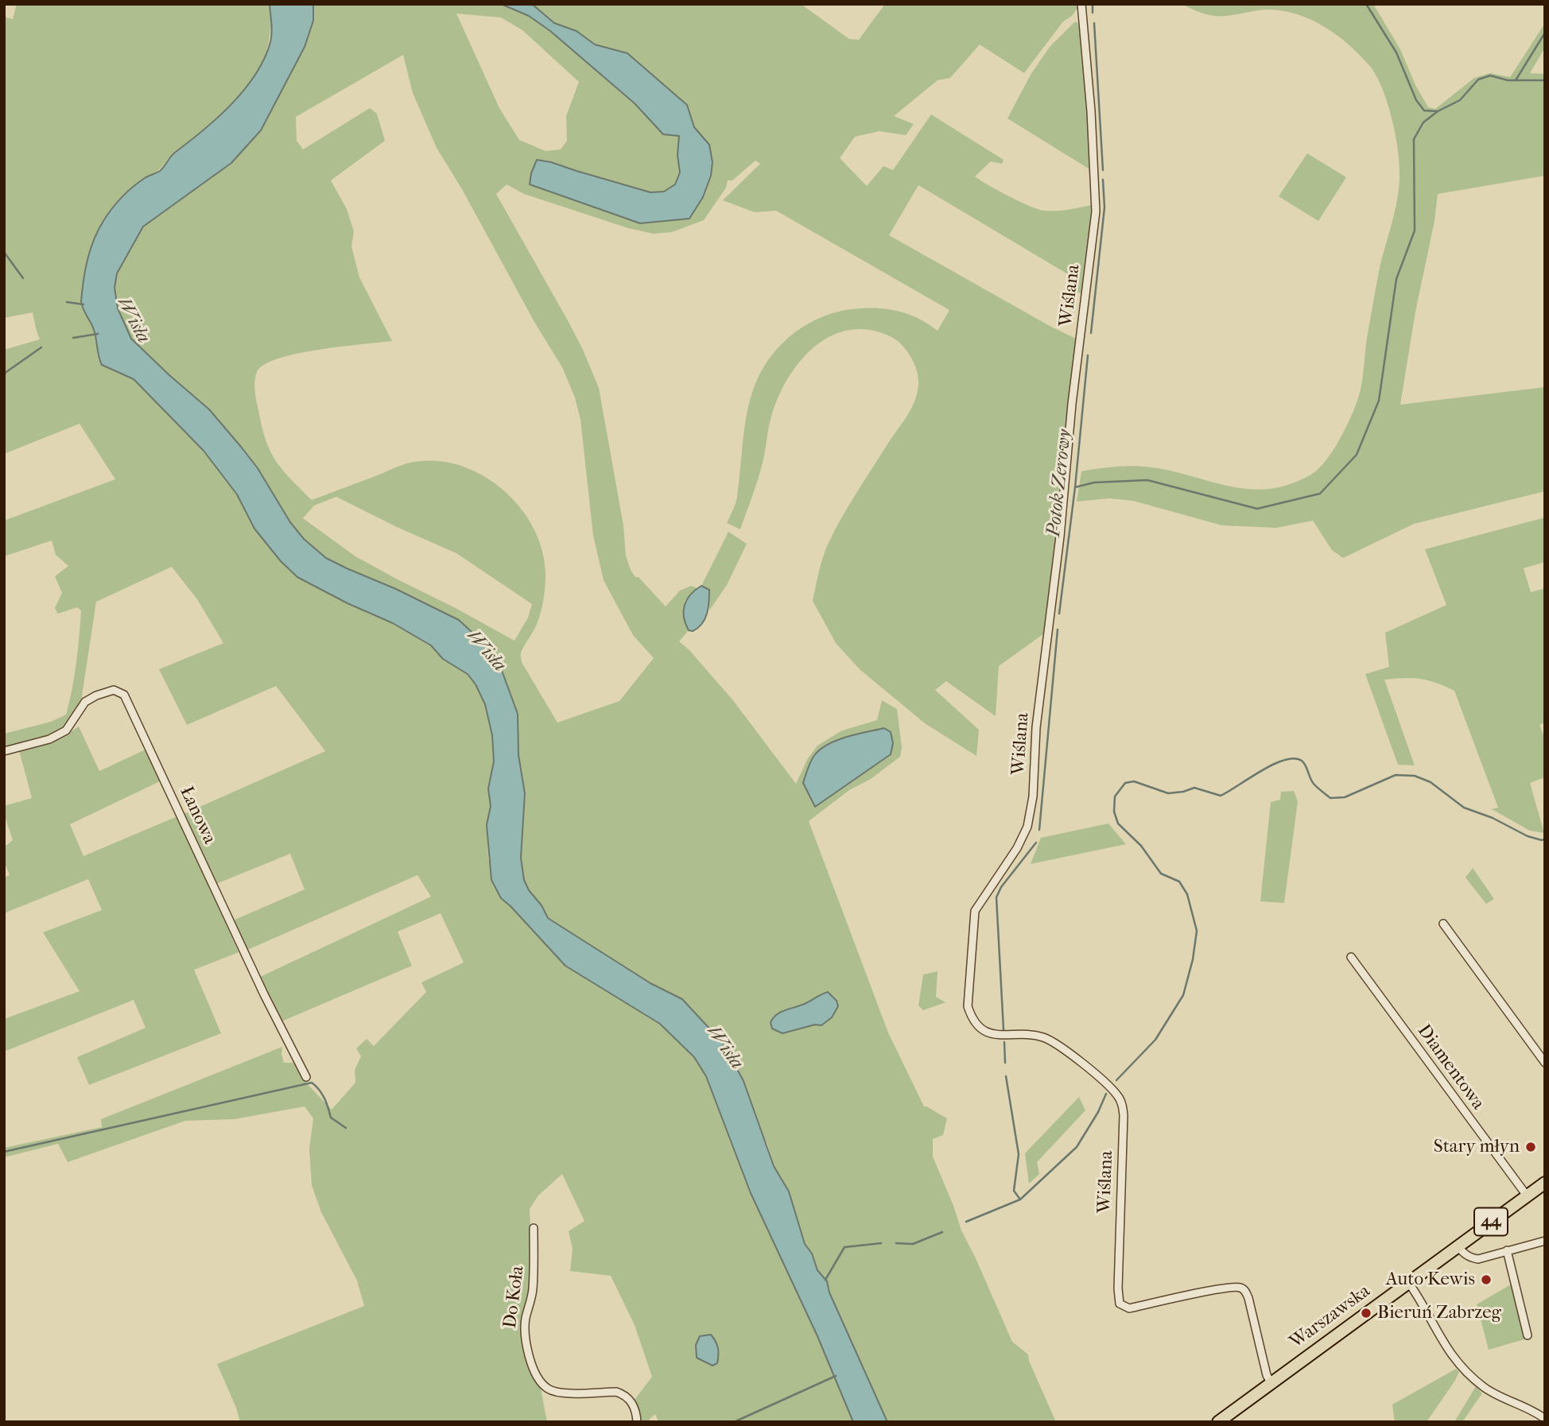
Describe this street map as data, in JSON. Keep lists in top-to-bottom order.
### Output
{
  "streets": {
    "main road": ["44", "Warszawska"],
    "street": [
      "Wiślana",
      "Łanowa",
      "Diamentowa",
      "Do Koła"
    ]
  },
  "crossings": [
    ["Wiślana", "Warszawska"],
    ["Diamentowa", "Warszawska"]
  ],
  "water": ["Wisła", "Potok Zerowy"],
  "places": ["Stary młyn", "Auto Kewis", "Bieruń Zabrzeg"]
}
